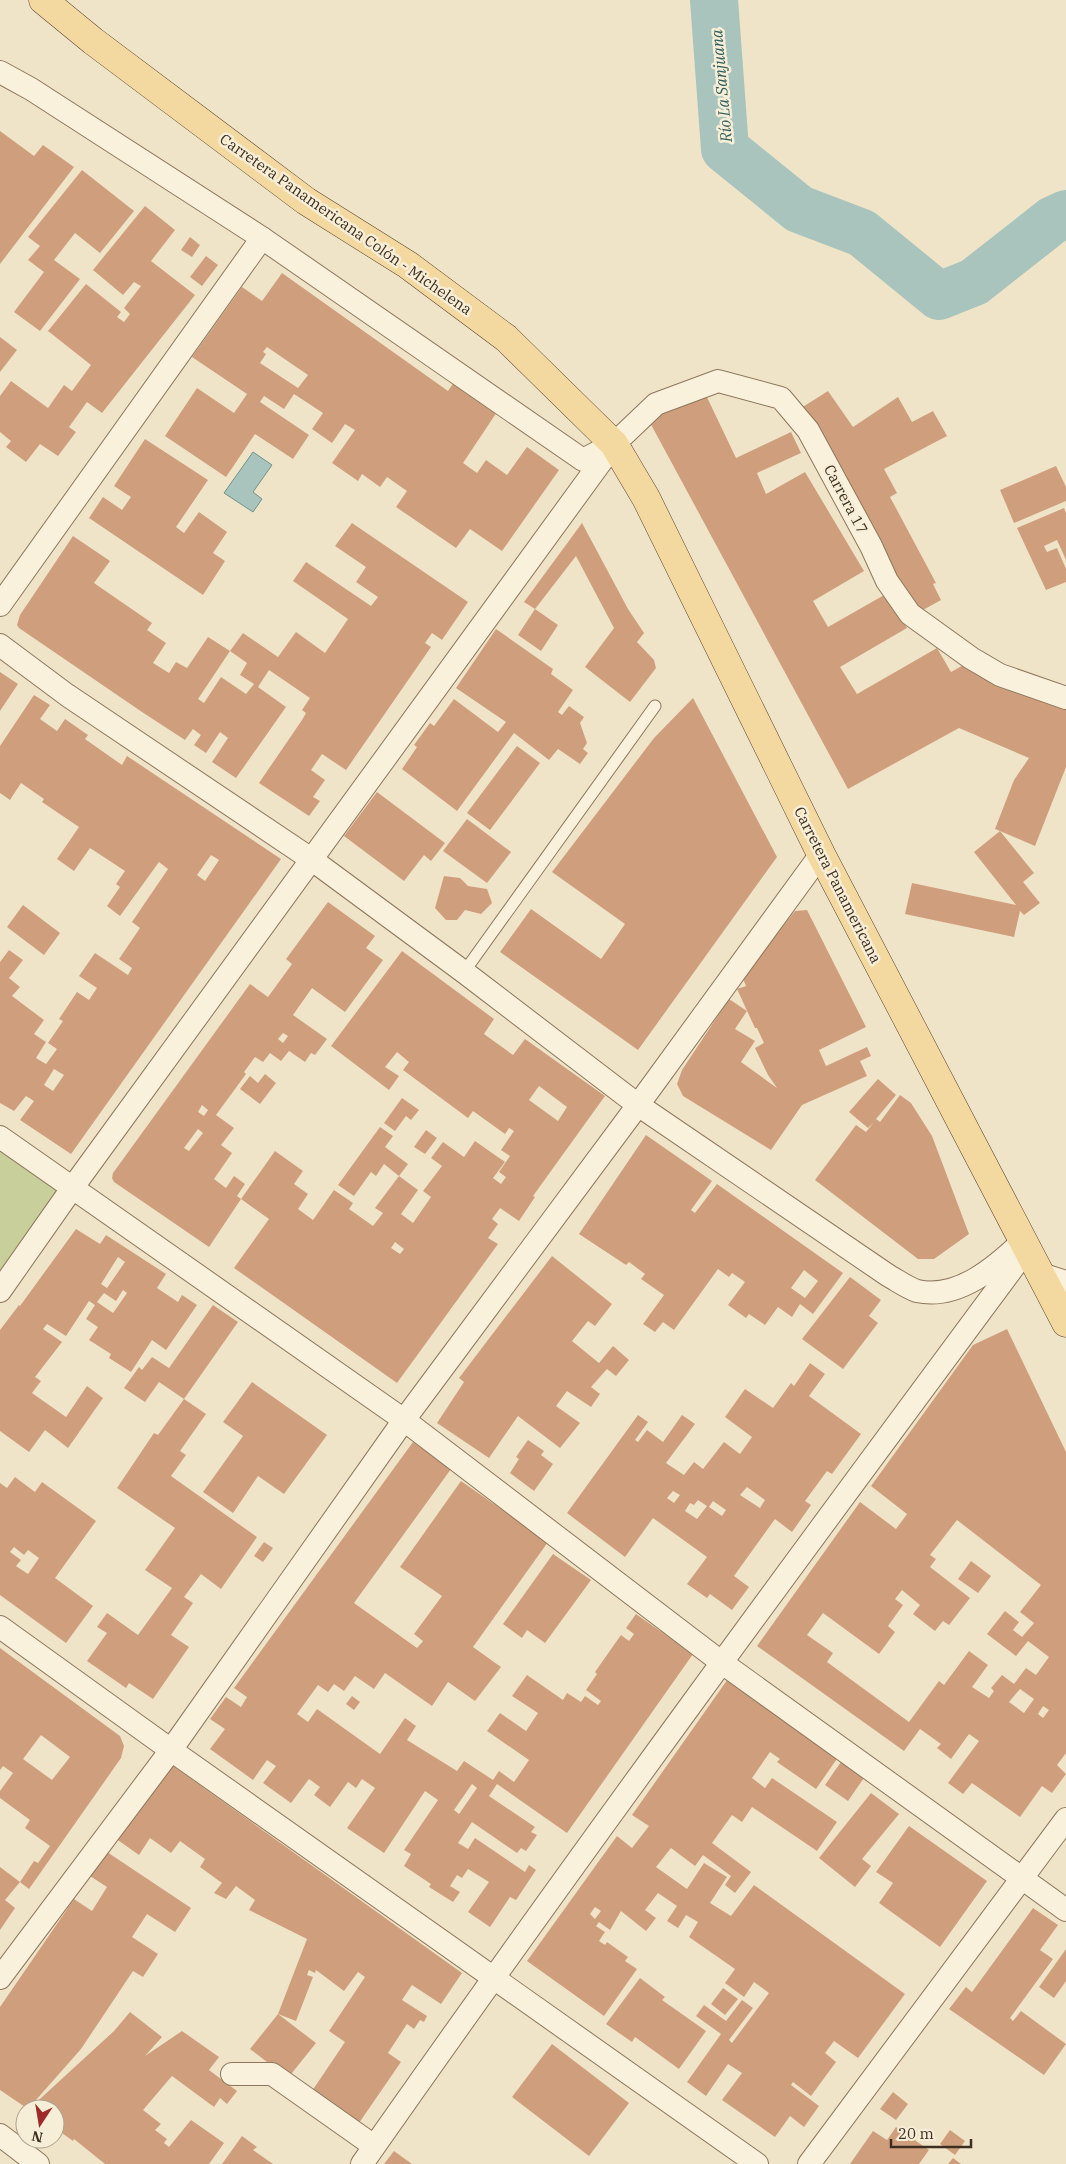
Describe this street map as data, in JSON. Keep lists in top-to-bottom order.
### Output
{
  "streets": {
    "main road": ["Carretera Panamericana Colón - Michelena", "Carretera Panamericana"],
    "street": ["Carrera 17"]
  },
  "crossings": [
    ["Carretera Panamericana Colón - Michelena", "Carrera 17"],
    ["Carretera Panamericana Colón - Michelena", "Carretera Panamericana"],
    ["Carrera 17", "Carretera Panamericana"]
  ],
  "water": ["Río La Sanjuana"],
  "scale_bar": "20 m",
  "north": "bottom"
}
